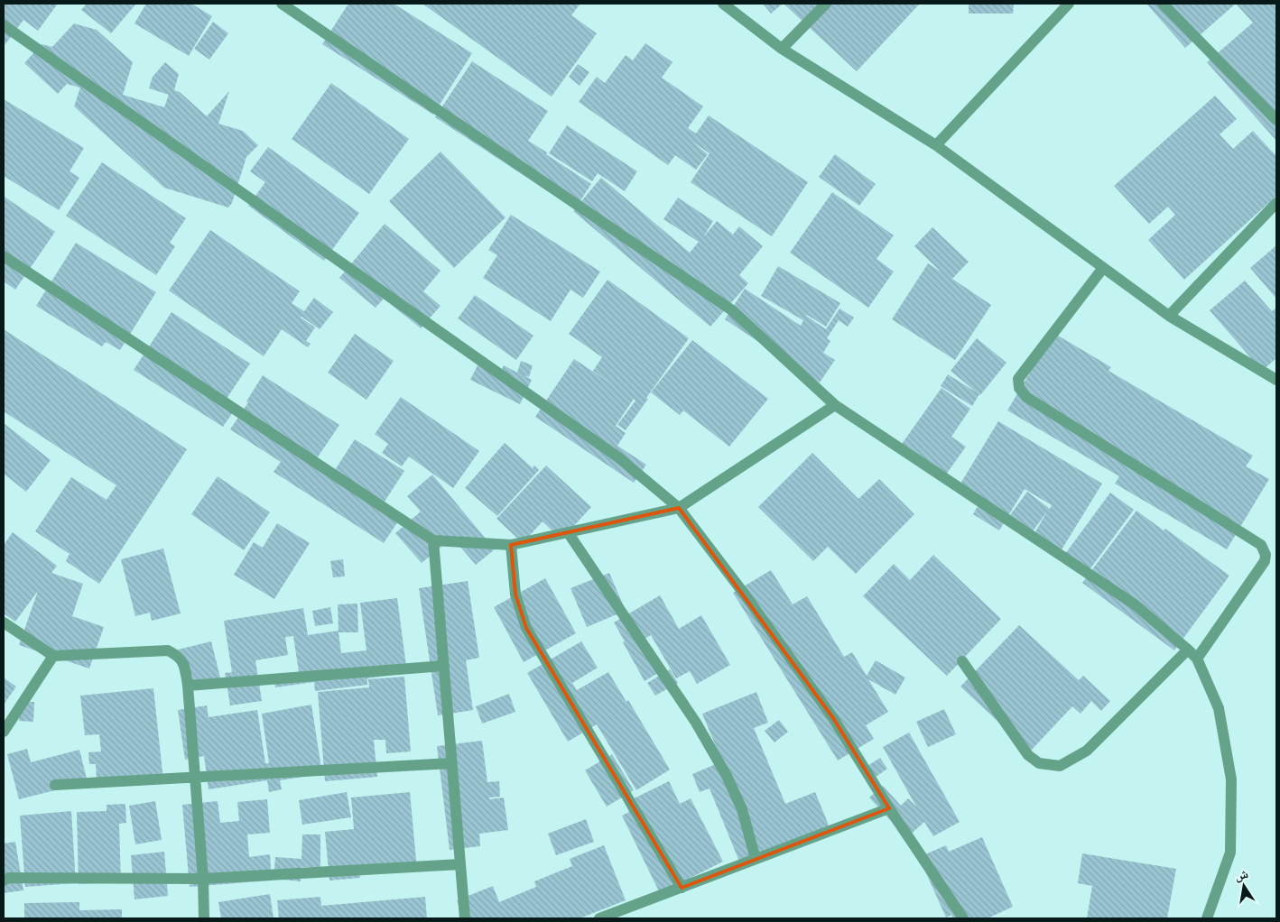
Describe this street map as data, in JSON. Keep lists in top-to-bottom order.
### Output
{
  "north": "top"
}
